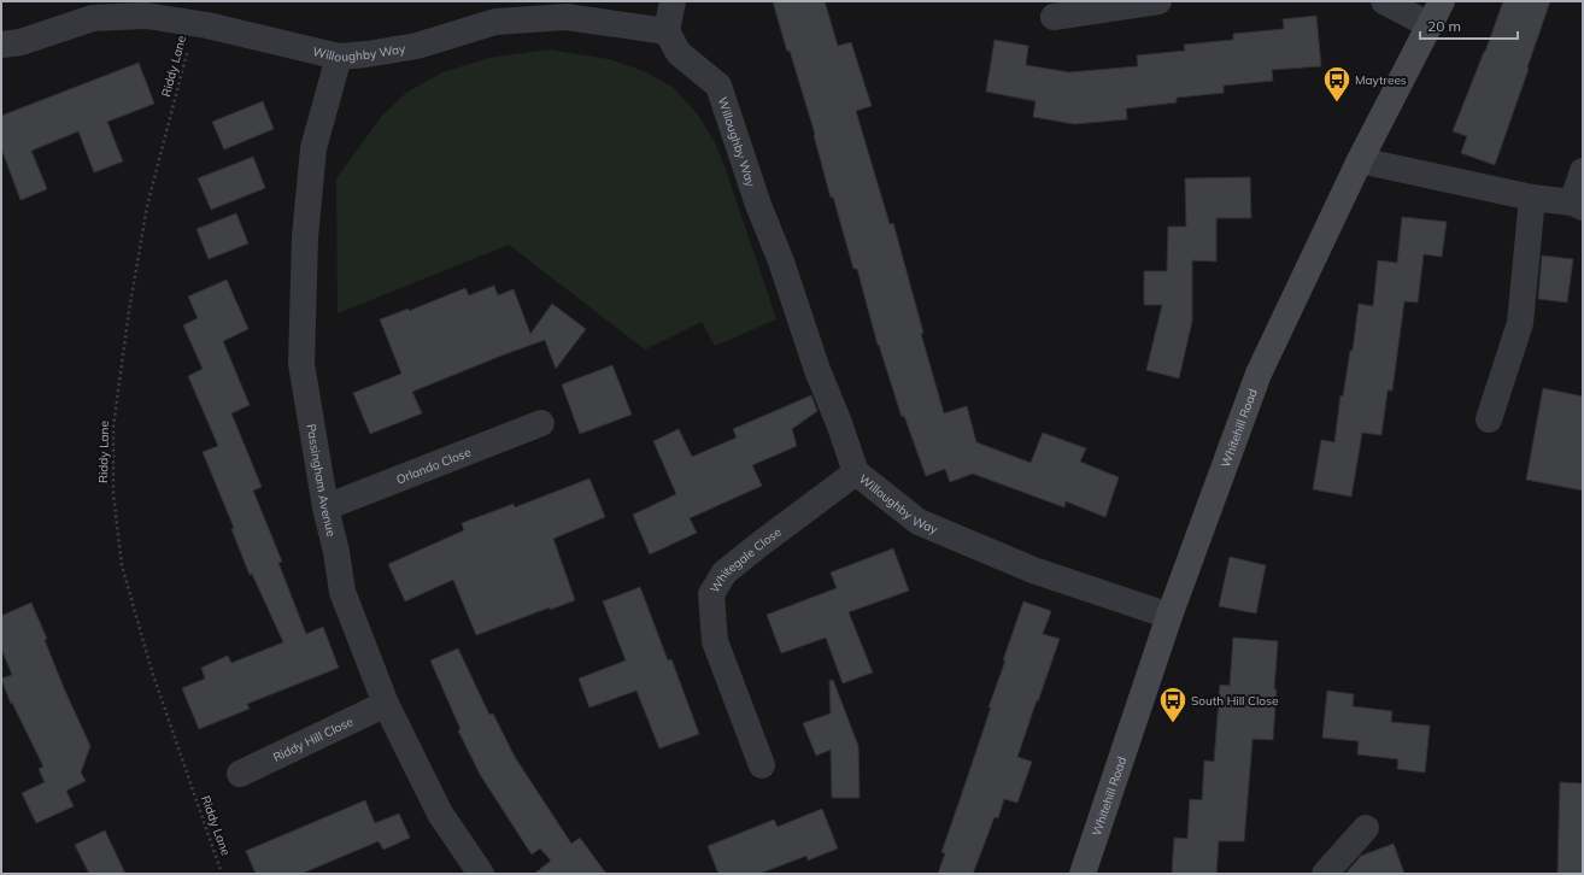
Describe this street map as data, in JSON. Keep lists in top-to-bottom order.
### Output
{
  "streets": {
    "street": [
      "Willoughby Way",
      "Whitehill Road",
      "Orlando Close",
      "Passingham Avenue",
      "Whitegale Close",
      "Riddy Hill Close"
    ],
    "path": ["Riddy Lane"]
  },
  "crossings": [
    ["Willoughby Way", "Riddy Lane"],
    ["Willoughby Way", "Whitehill Road"],
    ["Willoughby Way", "Passingham Avenue"],
    ["Willoughby Way", "Whitegale Close"],
    ["Orlando Close", "Passingham Avenue"],
    ["Passingham Avenue", "Riddy Hill Close"]
  ],
  "places": {
    "bus stop": ["Maytrees", "South Hill Close"]
  },
  "scale_bar": "20 m"
}
